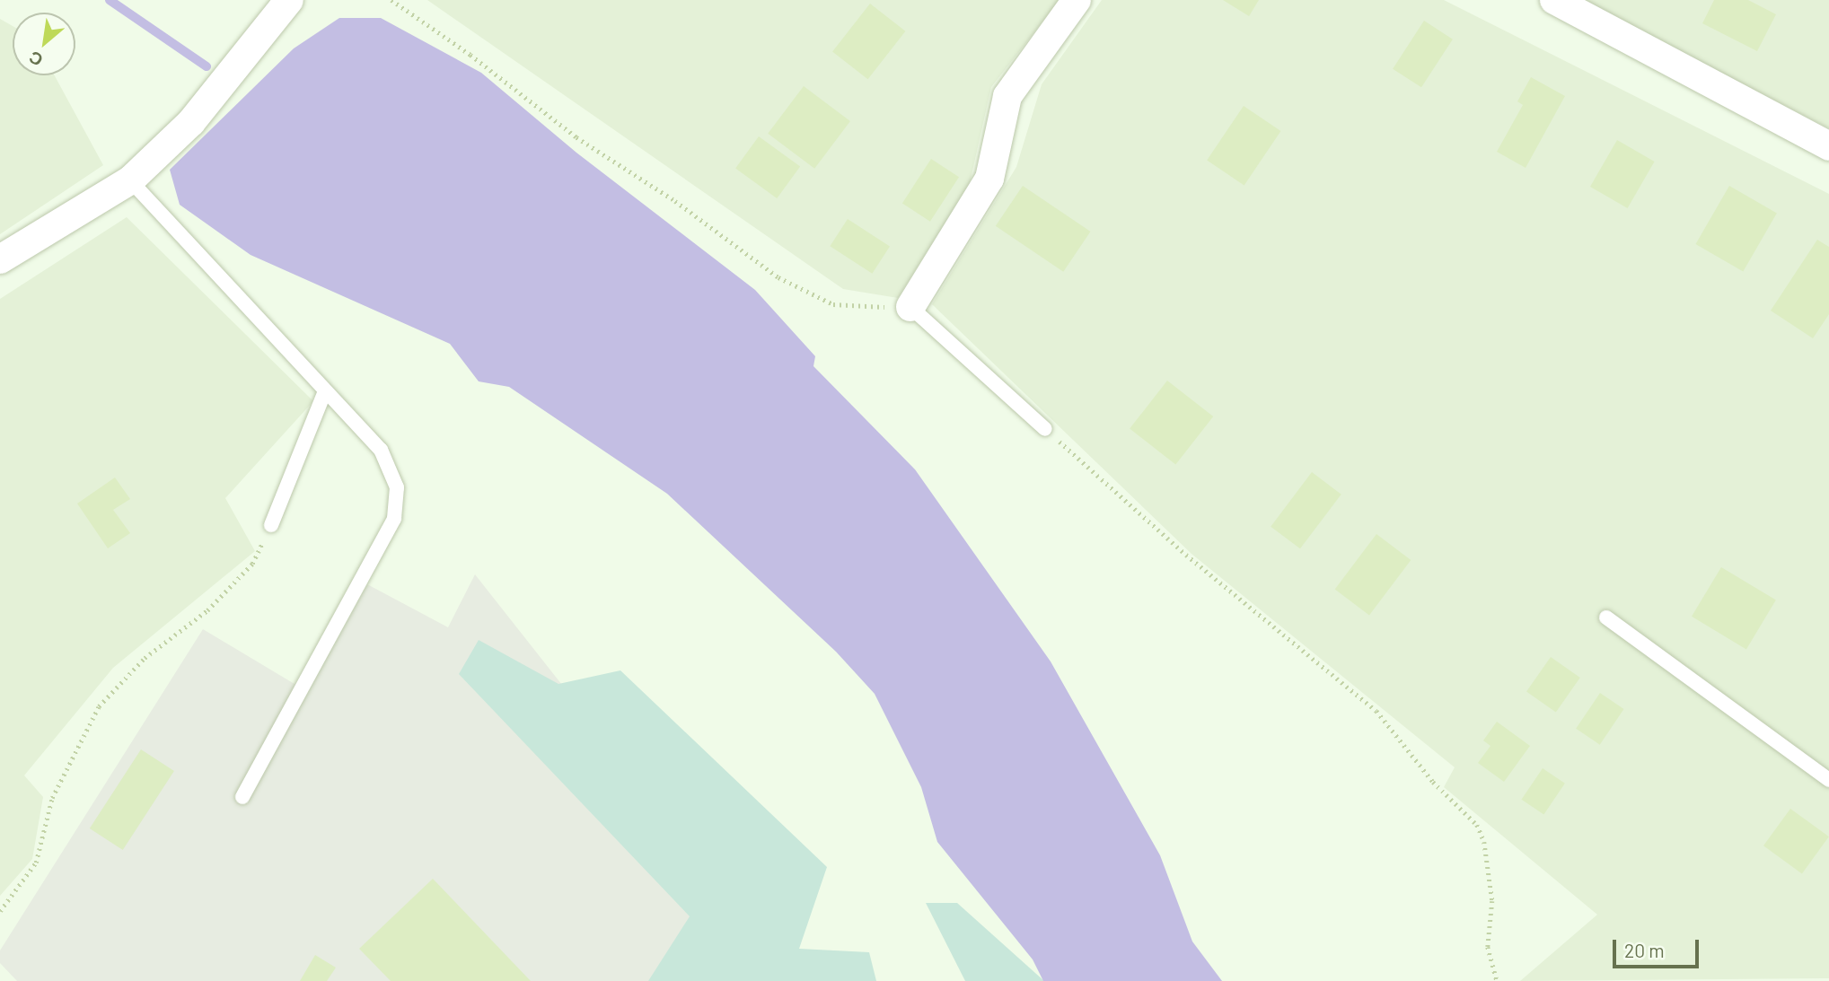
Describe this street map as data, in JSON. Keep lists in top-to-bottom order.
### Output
{
  "scale_bar": "20 m",
  "north": "bottom left"
}
